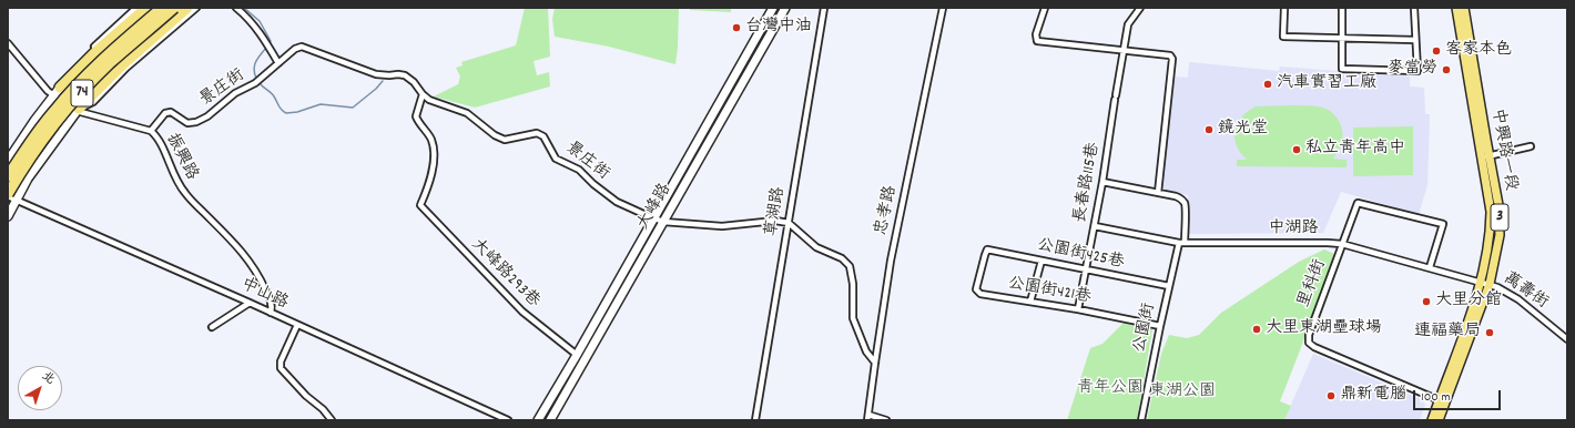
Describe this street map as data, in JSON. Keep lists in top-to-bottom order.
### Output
{
  "streets": {
    "highway": ["74"],
    "main road": ["中興路一段", "3"],
    "street": [
      "景庄街",
      "振興路",
      "長春路115巷",
      "大峰路",
      "忠孝路",
      "草湖路",
      "中湖路",
      "公園街425巷",
      "大峰路293巷",
      "里科街",
      "公園街421巷",
      "萬壽街",
      "中山路",
      "公園街"
    ]
  },
  "crossings": [
    ["景庄街", "振興路"],
    ["景庄街", "大峰路"],
    ["景庄街", "草湖路"],
    ["景庄街", "大峰路293巷"],
    ["74", "中山路"],
    ["中興路一段", "中湖路"],
    ["中興路一段", "里科街"],
    ["中興路一段", "萬壽街"],
    ["振興路", "中山路"],
    ["長春路115巷", "中湖路"],
    ["長春路115巷", "公園街425巷"],
    ["長春路115巷", "公園街421巷"],
    ["大峰路", "大峰路293巷"],
    ["中湖路", "里科街"],
    ["中湖路", "萬壽街"],
    ["中湖路", "公園街"],
    ["公園街425巷", "公園街421巷"],
    ["公園街425巷", "公園街"],
    ["公園街421巷", "公園街"]
  ],
  "parks": ["青年公園", "東湖公園"],
  "places": [
    "台灣中油",
    "客家本色",
    "麥當勞",
    "汽車實習工廠",
    "鏡光堂",
    "私立青年高中",
    "大里分館",
    "大里東湖壘球場",
    "連福藥局",
    "鼎新電腦"
  ],
  "scale_bar": "100 m",
  "north": "top right"
}
